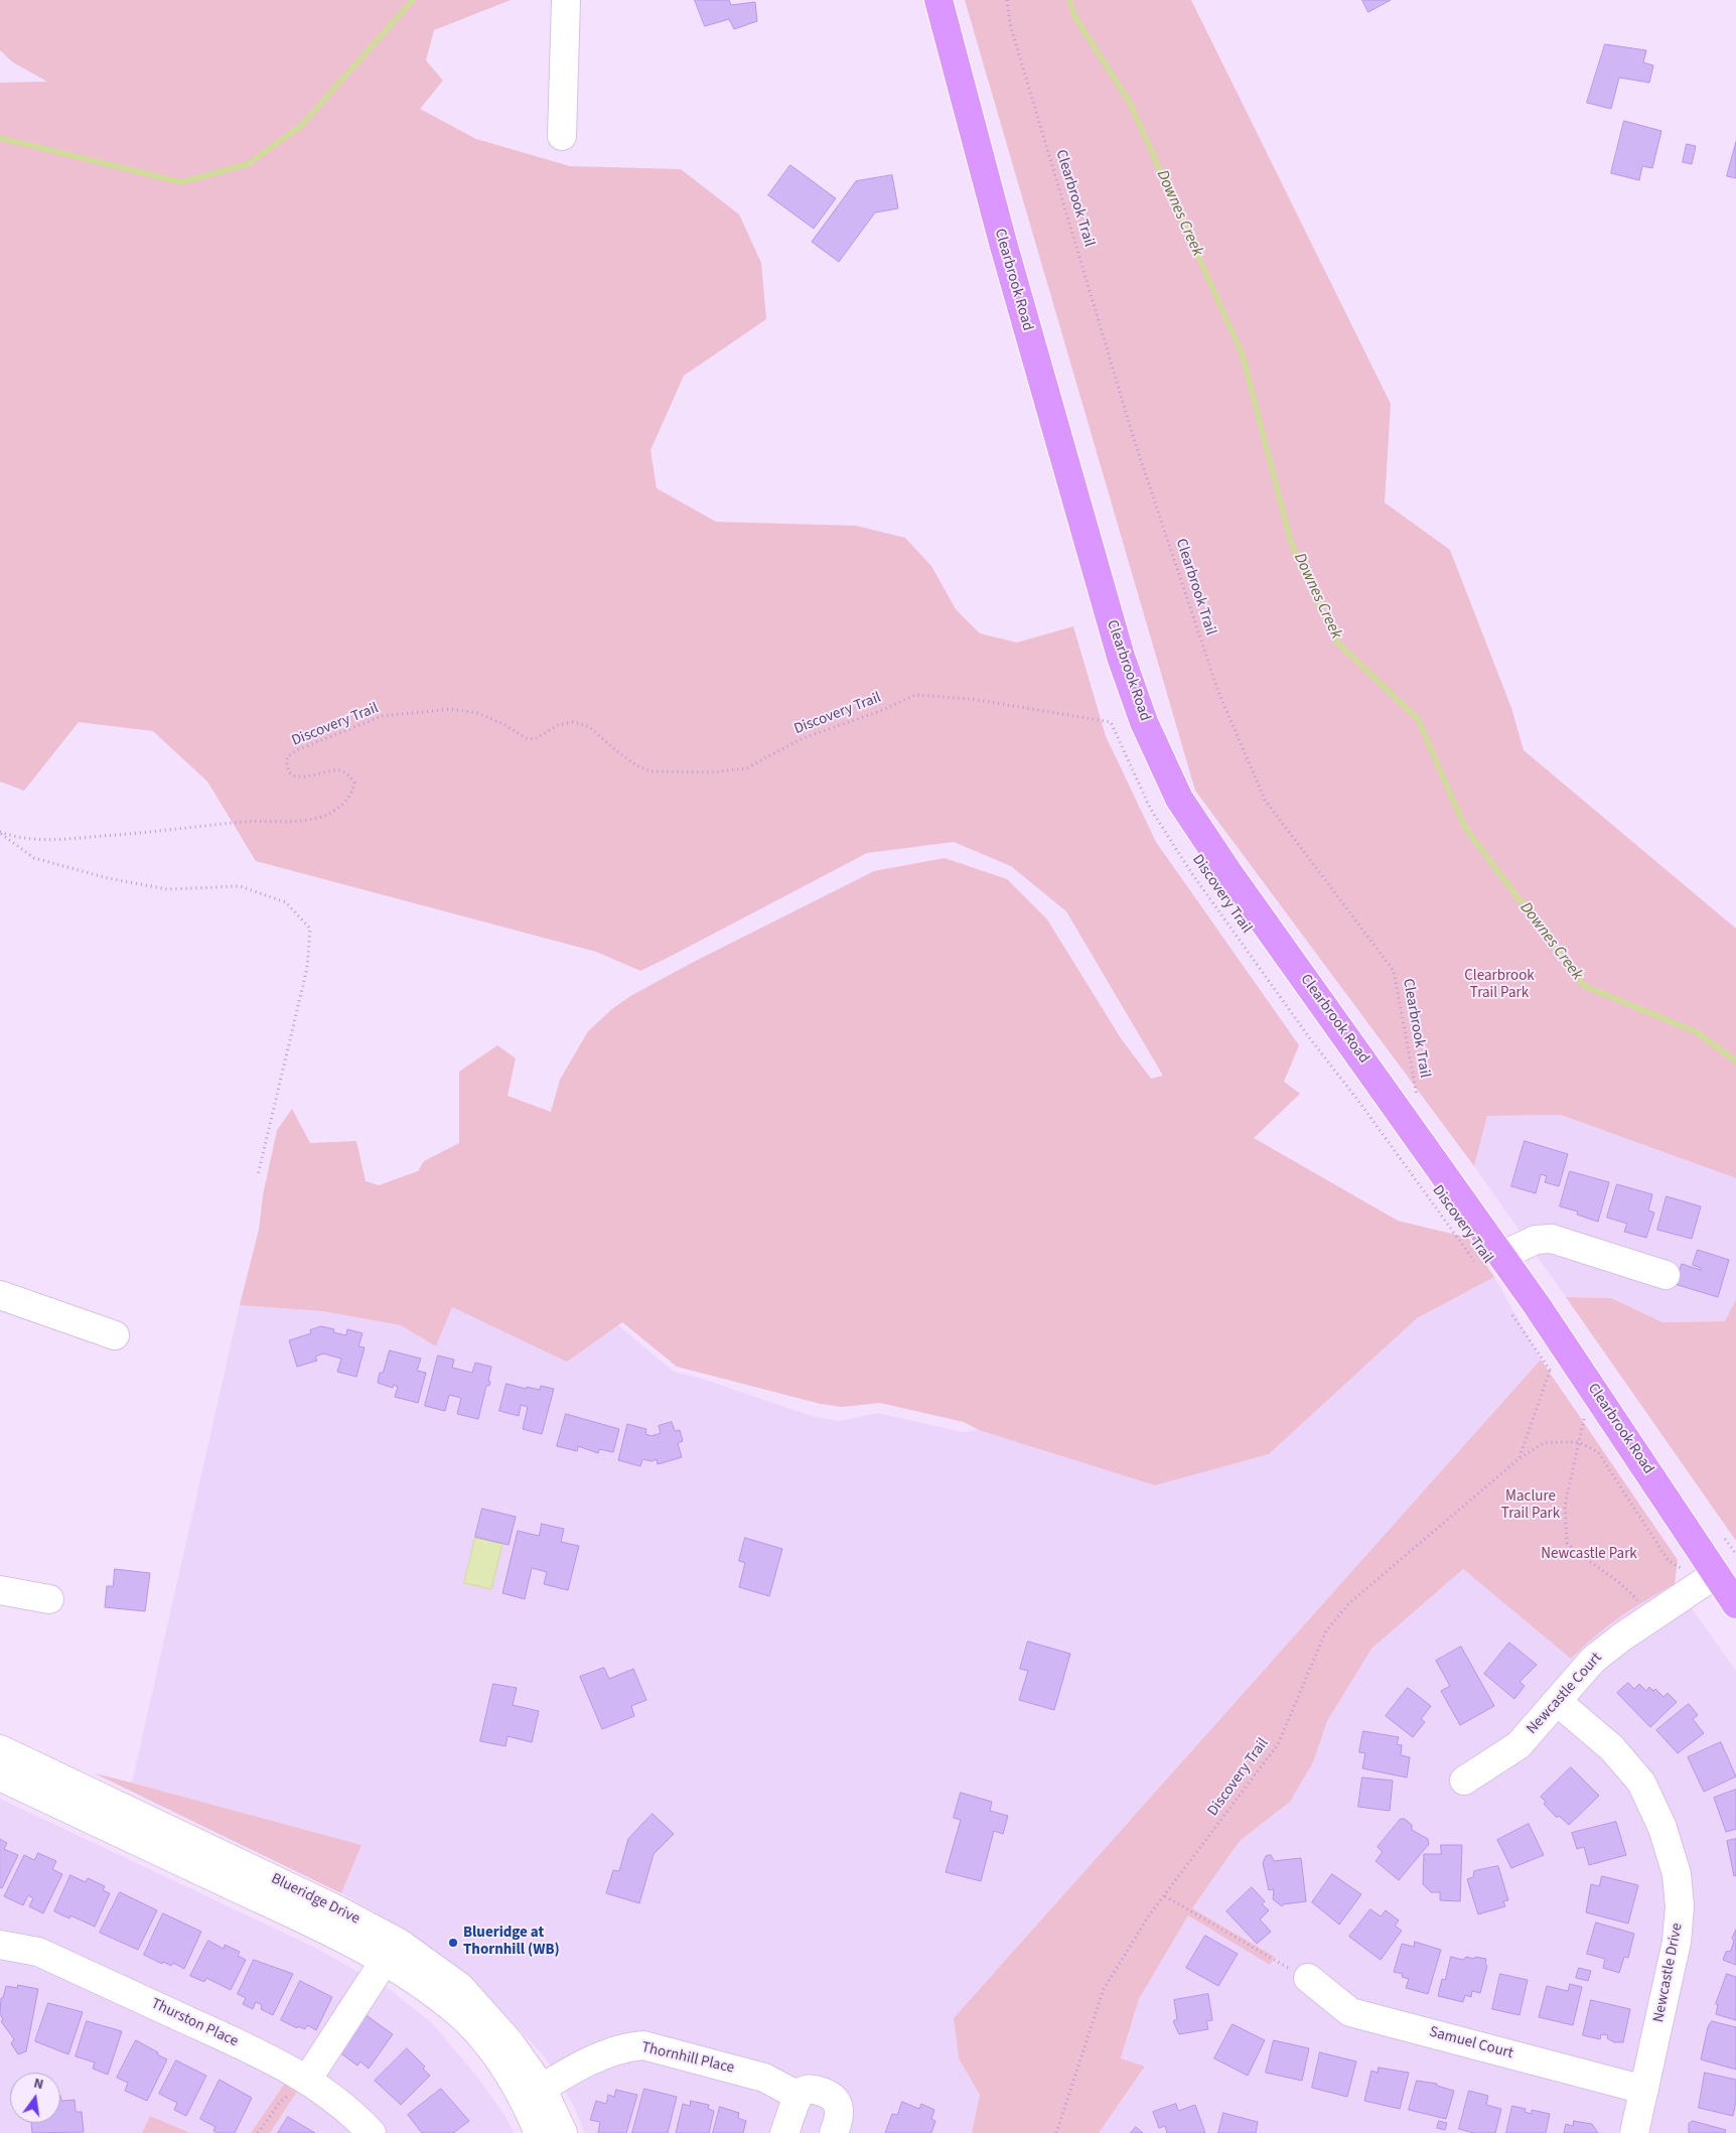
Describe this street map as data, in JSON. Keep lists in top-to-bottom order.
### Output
{
  "streets": {
    "main road": ["Clearbrook Road"],
    "street": [
      "Newcastle Court",
      "Blueridge Drive",
      "Newcastle Drive",
      "Thurston Place",
      "Samuel Court",
      "Thornhill Place"
    ],
    "path": ["Clearbrook Trail", "Discovery Trail"]
  },
  "crossings": [
    ["Clearbrook Road", "Newcastle Court"],
    ["Newcastle Court", "Newcastle Drive"],
    ["Blueridge Drive", "Thornhill Place"],
    ["Newcastle Drive", "Samuel Court"]
  ],
  "water": ["Downes Creek"],
  "parks": ["Clearbrook Trail Park", "Maclure Trail Park", "Newcastle Park"],
  "places": ["Blueridge at Thornhill (WB)"],
  "north": "top"
}
